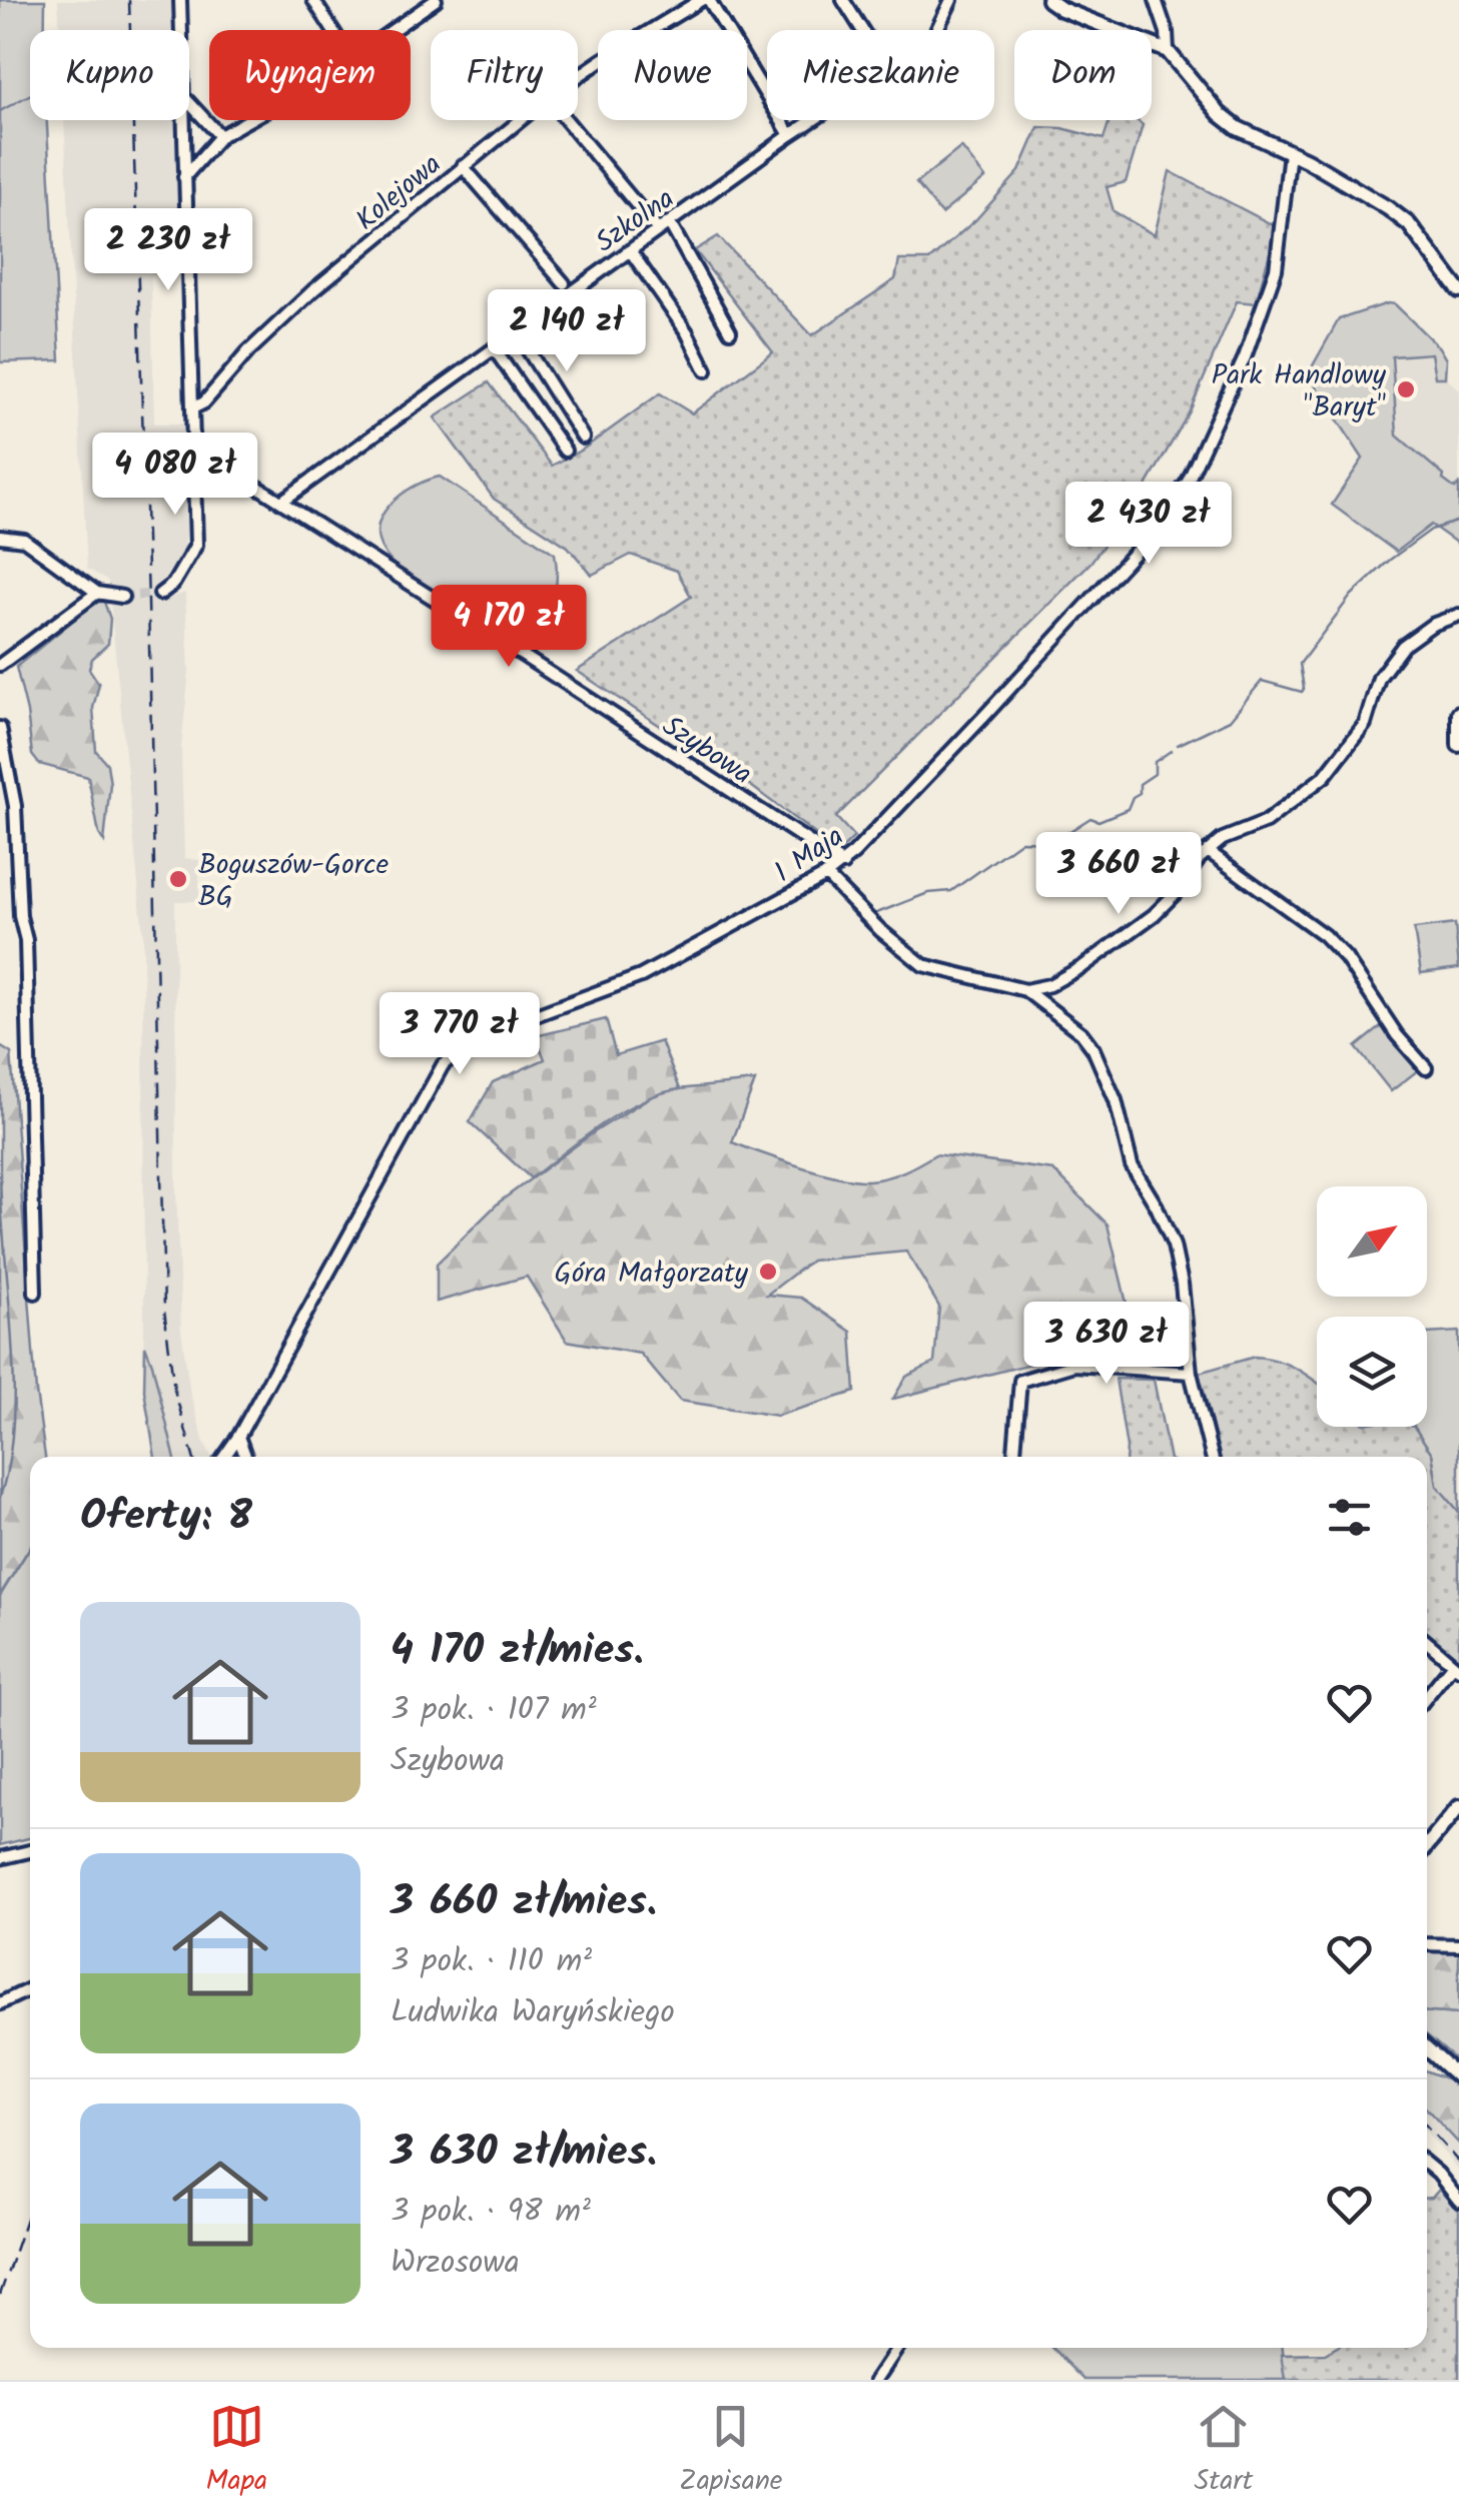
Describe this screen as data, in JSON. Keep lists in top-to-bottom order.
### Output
{
  "streets": {
    "street": [
      "Kolejowa",
      "Szkolna",
      "Szybowa",
      "1 Maja"
    ]
  },
  "crossings": [
    ["Szkolna", "Szybowa"],
    ["Szybowa", "1 Maja"]
  ],
  "places": ["Park Handlowy \"Baryt\"", "Boguszów-Gorce BG", "Góra Małgorzaty"],
  "north": "top right",
  "page": {
    "chip": [
      "Kupno",
      "Wynajem",
      "Filtry",
      "Nowe",
      "Mieszkanie",
      "Dom"
    ],
    "price": [
      "2 230 zł",
      "2 140 zł",
      "4 080 zł",
      "2 430 zł",
      "4 170 zł",
      "3 660 zł",
      "3 770 zł",
      "3 630 zł"
    ],
    "heading": "Oferty: 8",
    "list": [
      {
        "name": "4 170 zł/mies.",
        "note": "3 pok. · 107 m² · Szybowa"
      },
      {
        "name": "3 660 zł/mies.",
        "note": "3 pok. · 110 m² · Ludwika Waryńskiego"
      },
      {
        "name": "3 630 zł/mies.",
        "note": "3 pok. · 98 m² · Wrzosowa"
      }
    ],
    "tabs": ["Mapa", "Zapisane", "Start"]
  }
}
